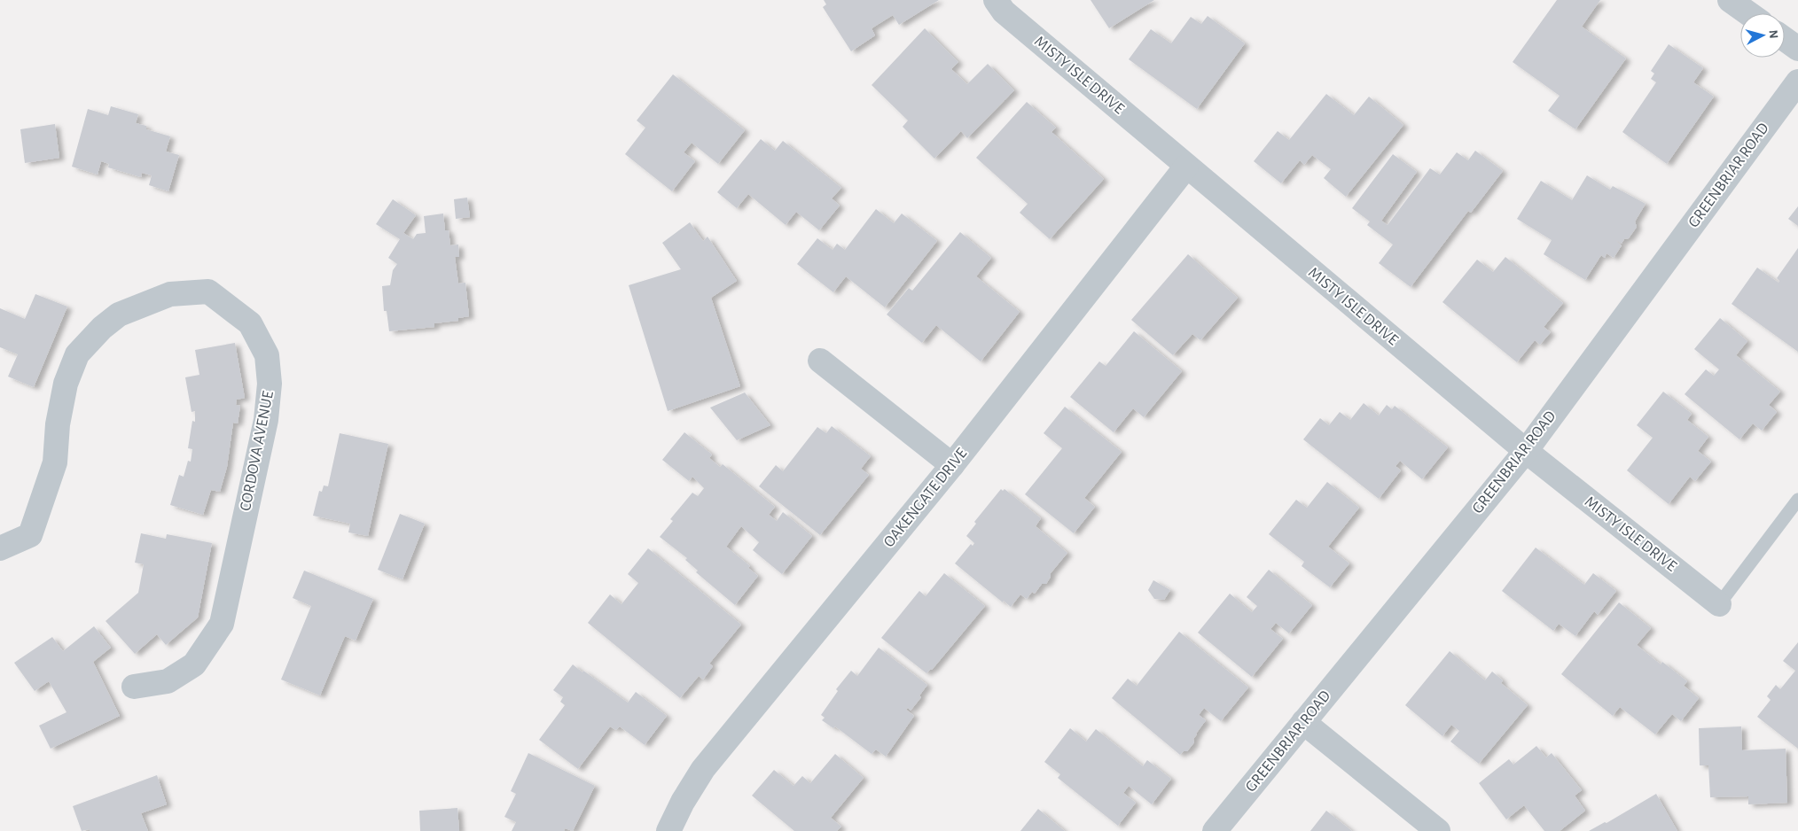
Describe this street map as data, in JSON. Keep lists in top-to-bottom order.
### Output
{
  "streets": {
    "street": [
      "MISTY ISLE DRIVE",
      "GREENBRIAR ROAD",
      "CORDOVA AVENUE",
      "OAKENGATE DRIVE"
    ]
  },
  "crossings": [
    ["MISTY ISLE DRIVE", "GREENBRIAR ROAD"],
    ["MISTY ISLE DRIVE", "OAKENGATE DRIVE"]
  ],
  "north": "right"
}
